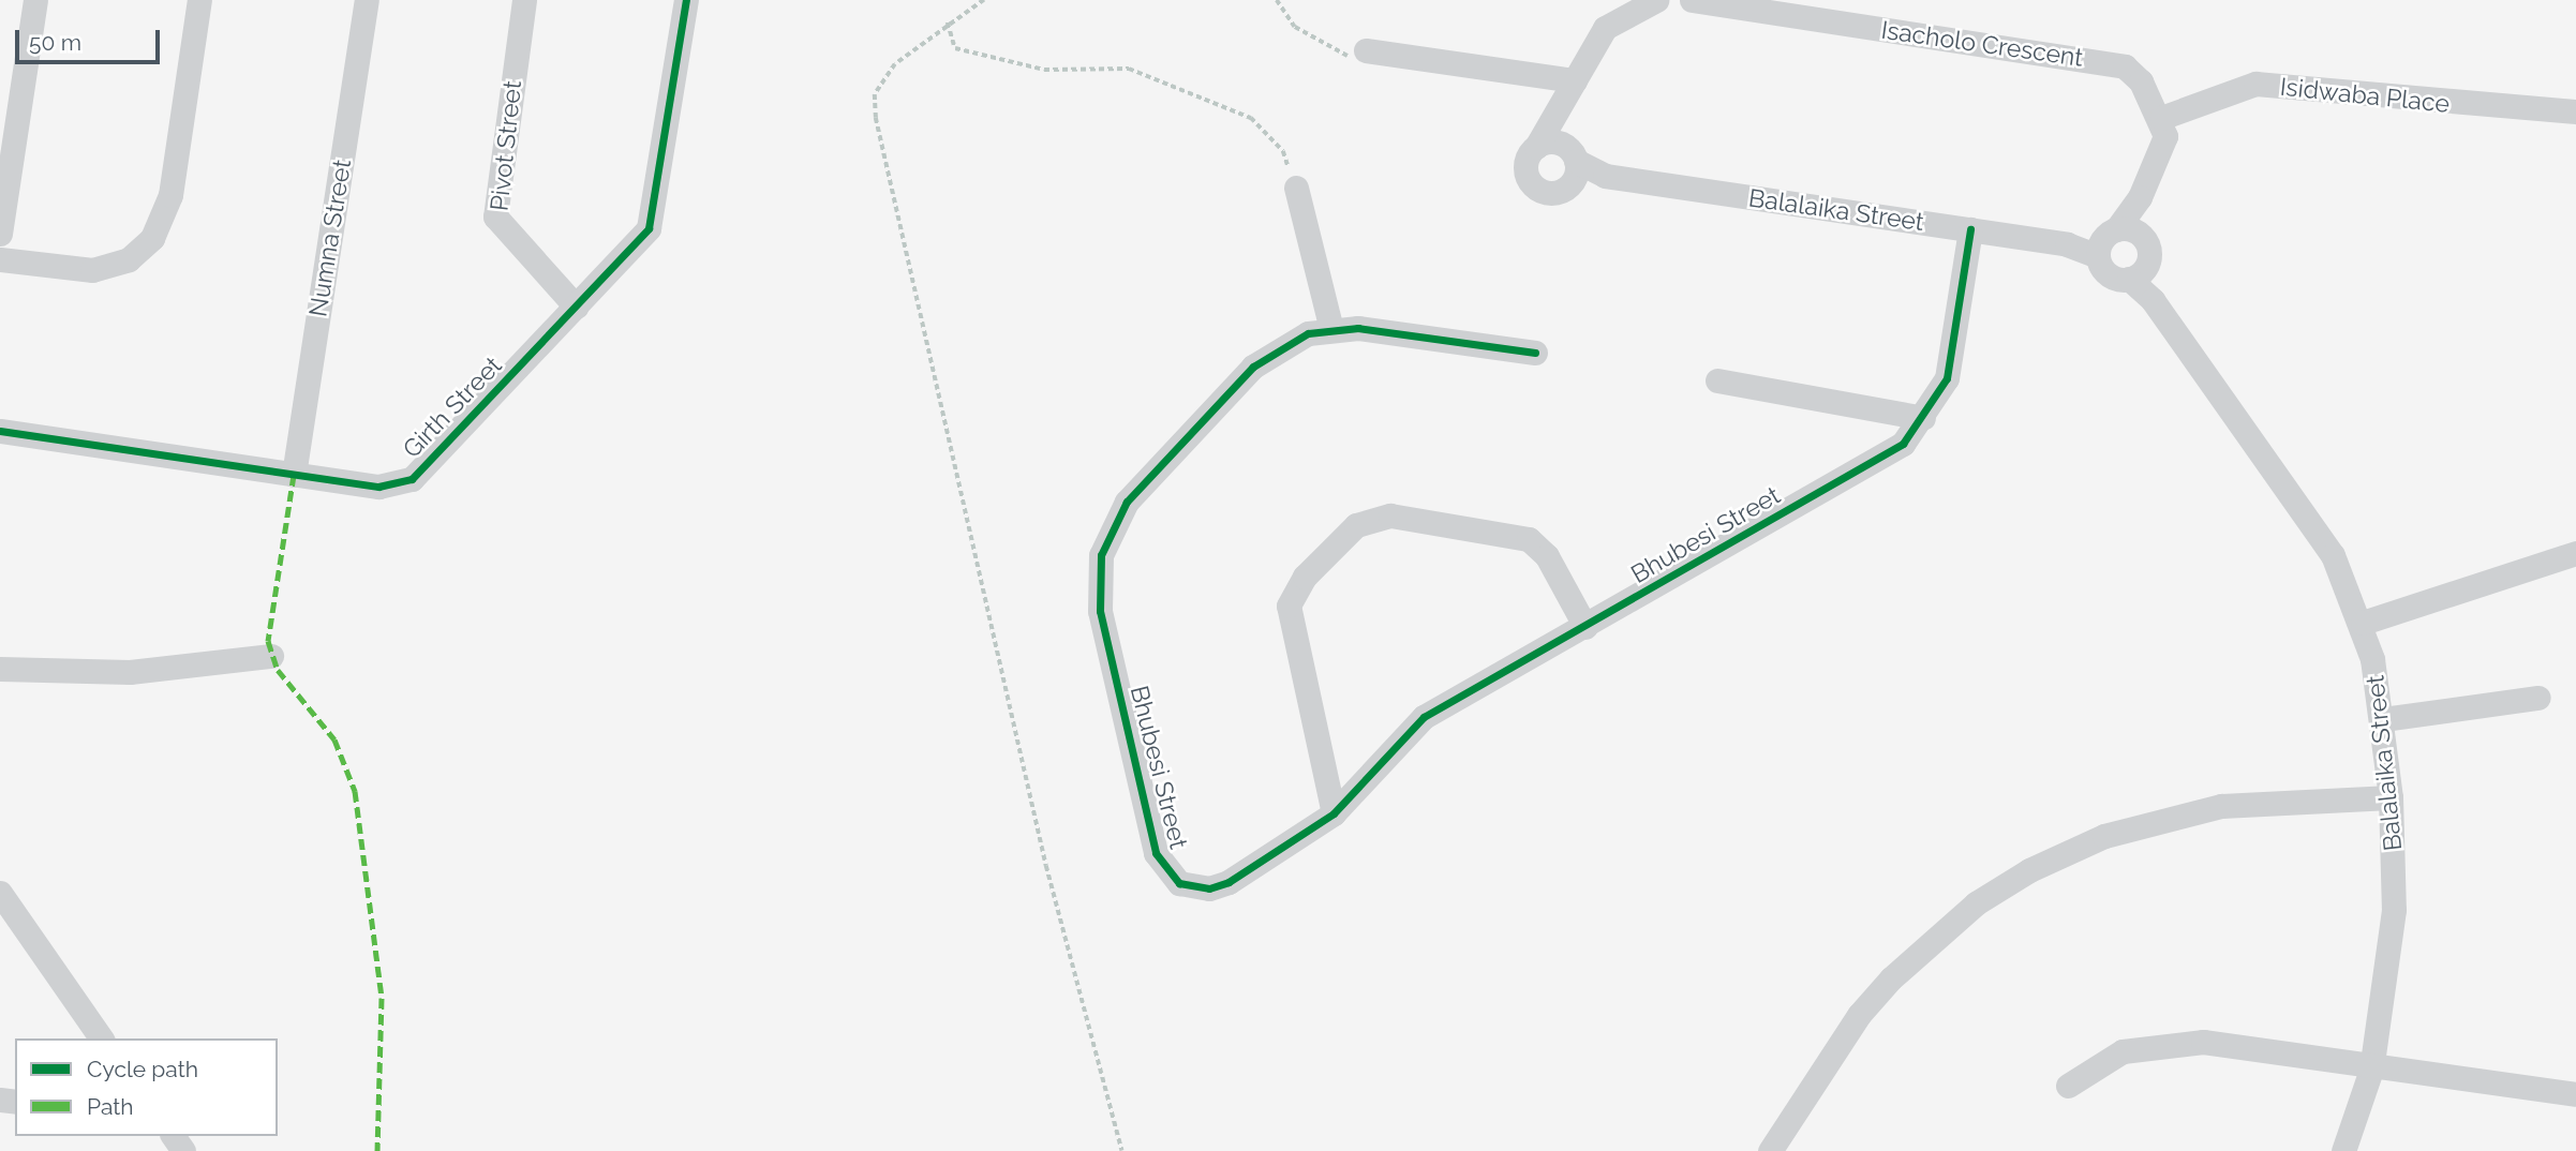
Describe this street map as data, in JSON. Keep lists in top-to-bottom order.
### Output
{
  "streets": {
    "street": [
      "Isacholo Crescent",
      "Isidwaba Place",
      "Pivot Street",
      "Balalaika Street",
      "Numna Street",
      "Girth Street",
      "Bhubesi Street"
    ]
  },
  "crossings": [
    ["Isacholo Crescent", "Isidwaba Place"],
    ["Pivot Street", "Girth Street"],
    ["Balalaika Street", "Bhubesi Street"],
    ["Numna Street", "Girth Street"]
  ],
  "legend": ["Cycle path", "Path"],
  "scale_bar": "50 m"
}
